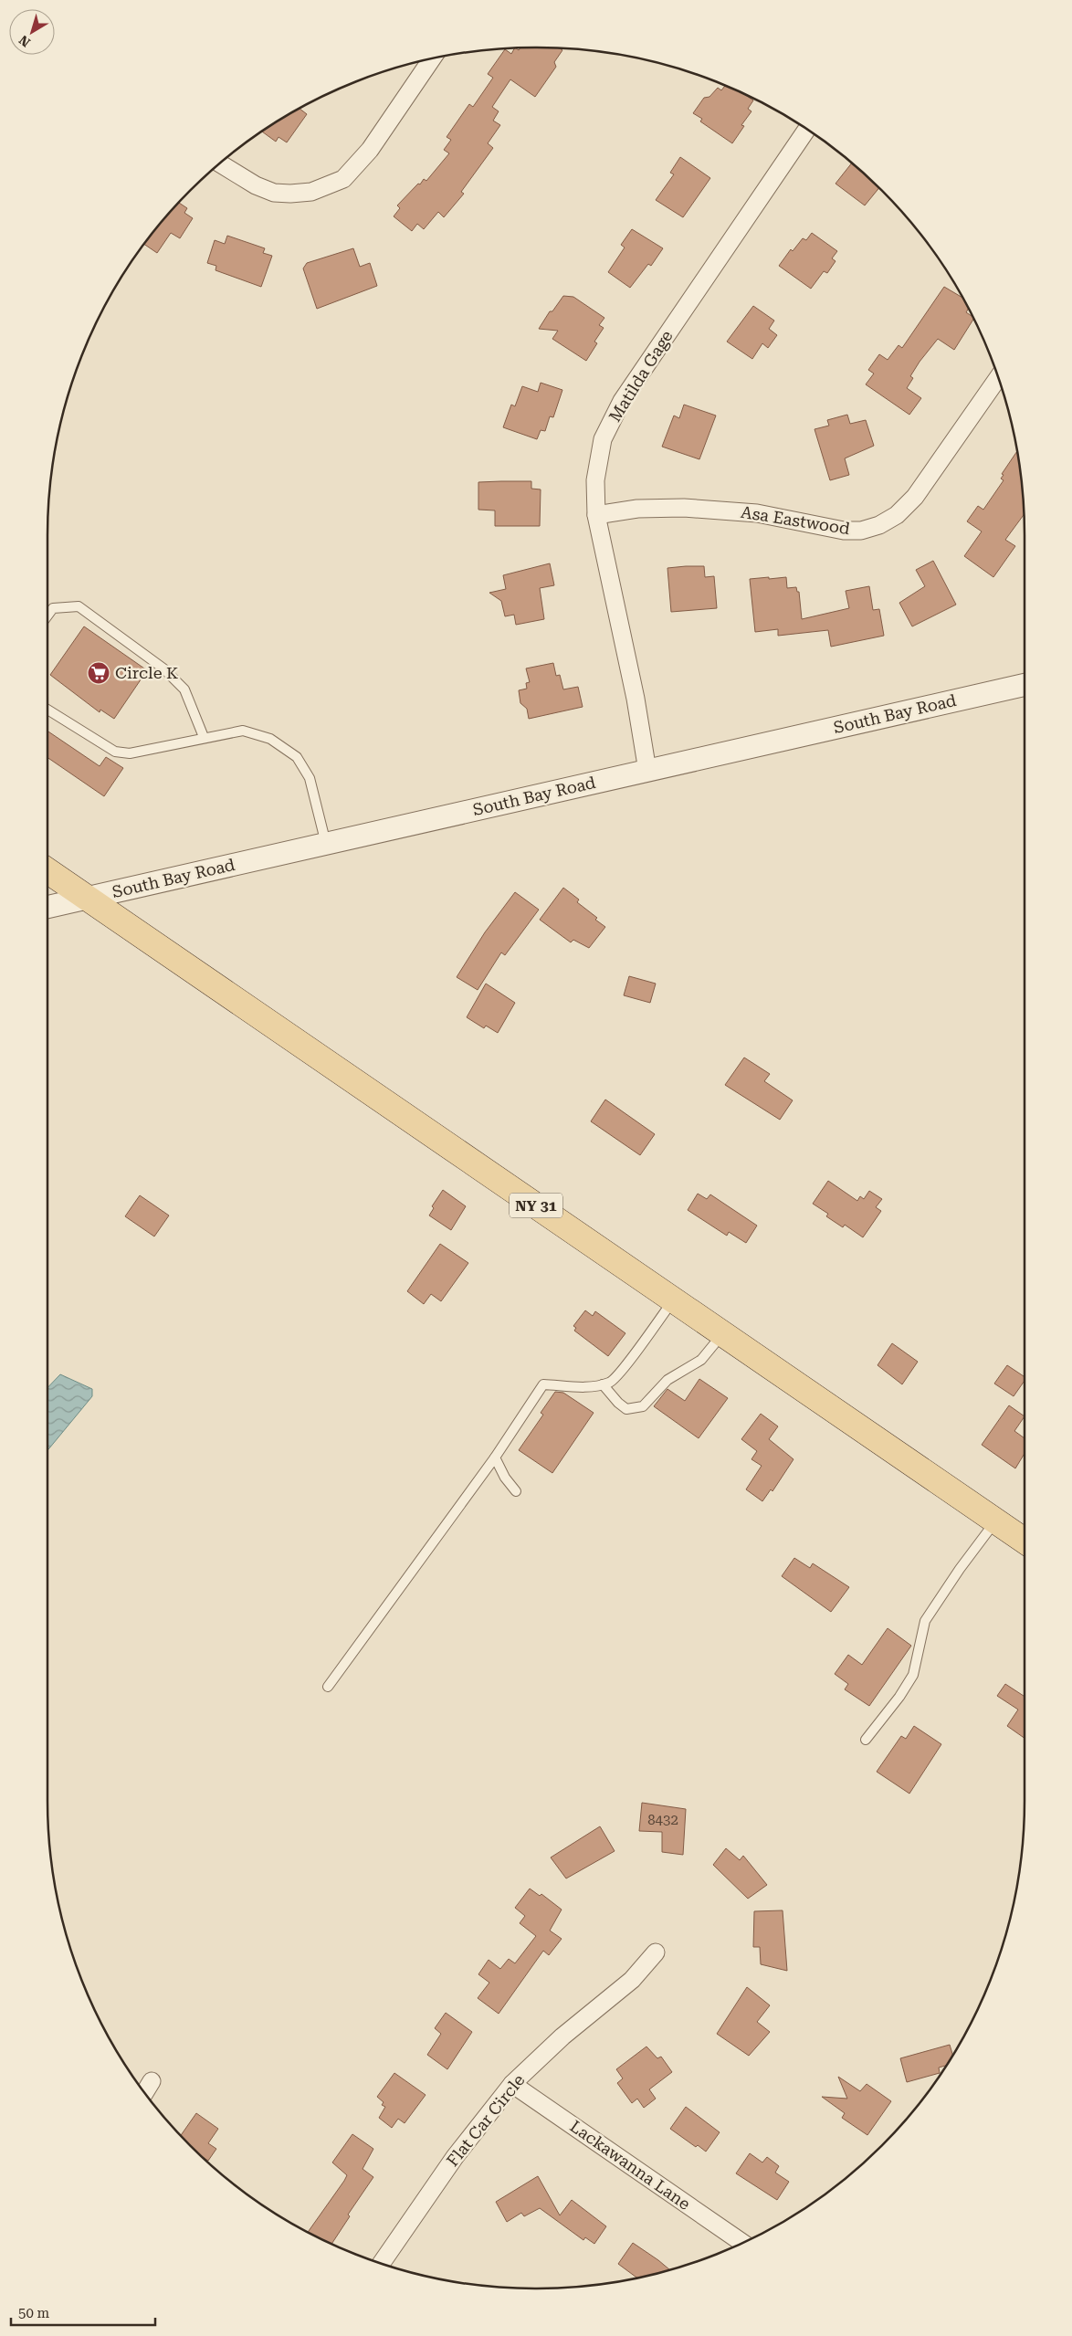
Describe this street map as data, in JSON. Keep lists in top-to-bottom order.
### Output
{
  "streets": {
    "main road": ["NY 31"],
    "street": [
      "Matilda Gage",
      "Asa Eastwood",
      "South Bay Road",
      "Flat Car Circle",
      "Lackawanna Lane"
    ]
  },
  "crossings": [
    ["Matilda Gage", "Asa Eastwood"],
    ["Matilda Gage", "South Bay Road"],
    ["South Bay Road", "NY 31"],
    ["Flat Car Circle", "Lackawanna Lane"]
  ],
  "places": {
    "supermarket": ["Circle K"]
  },
  "house_numbers": ["8432"],
  "scale_bar": "50 m",
  "north": "bottom left"
}
